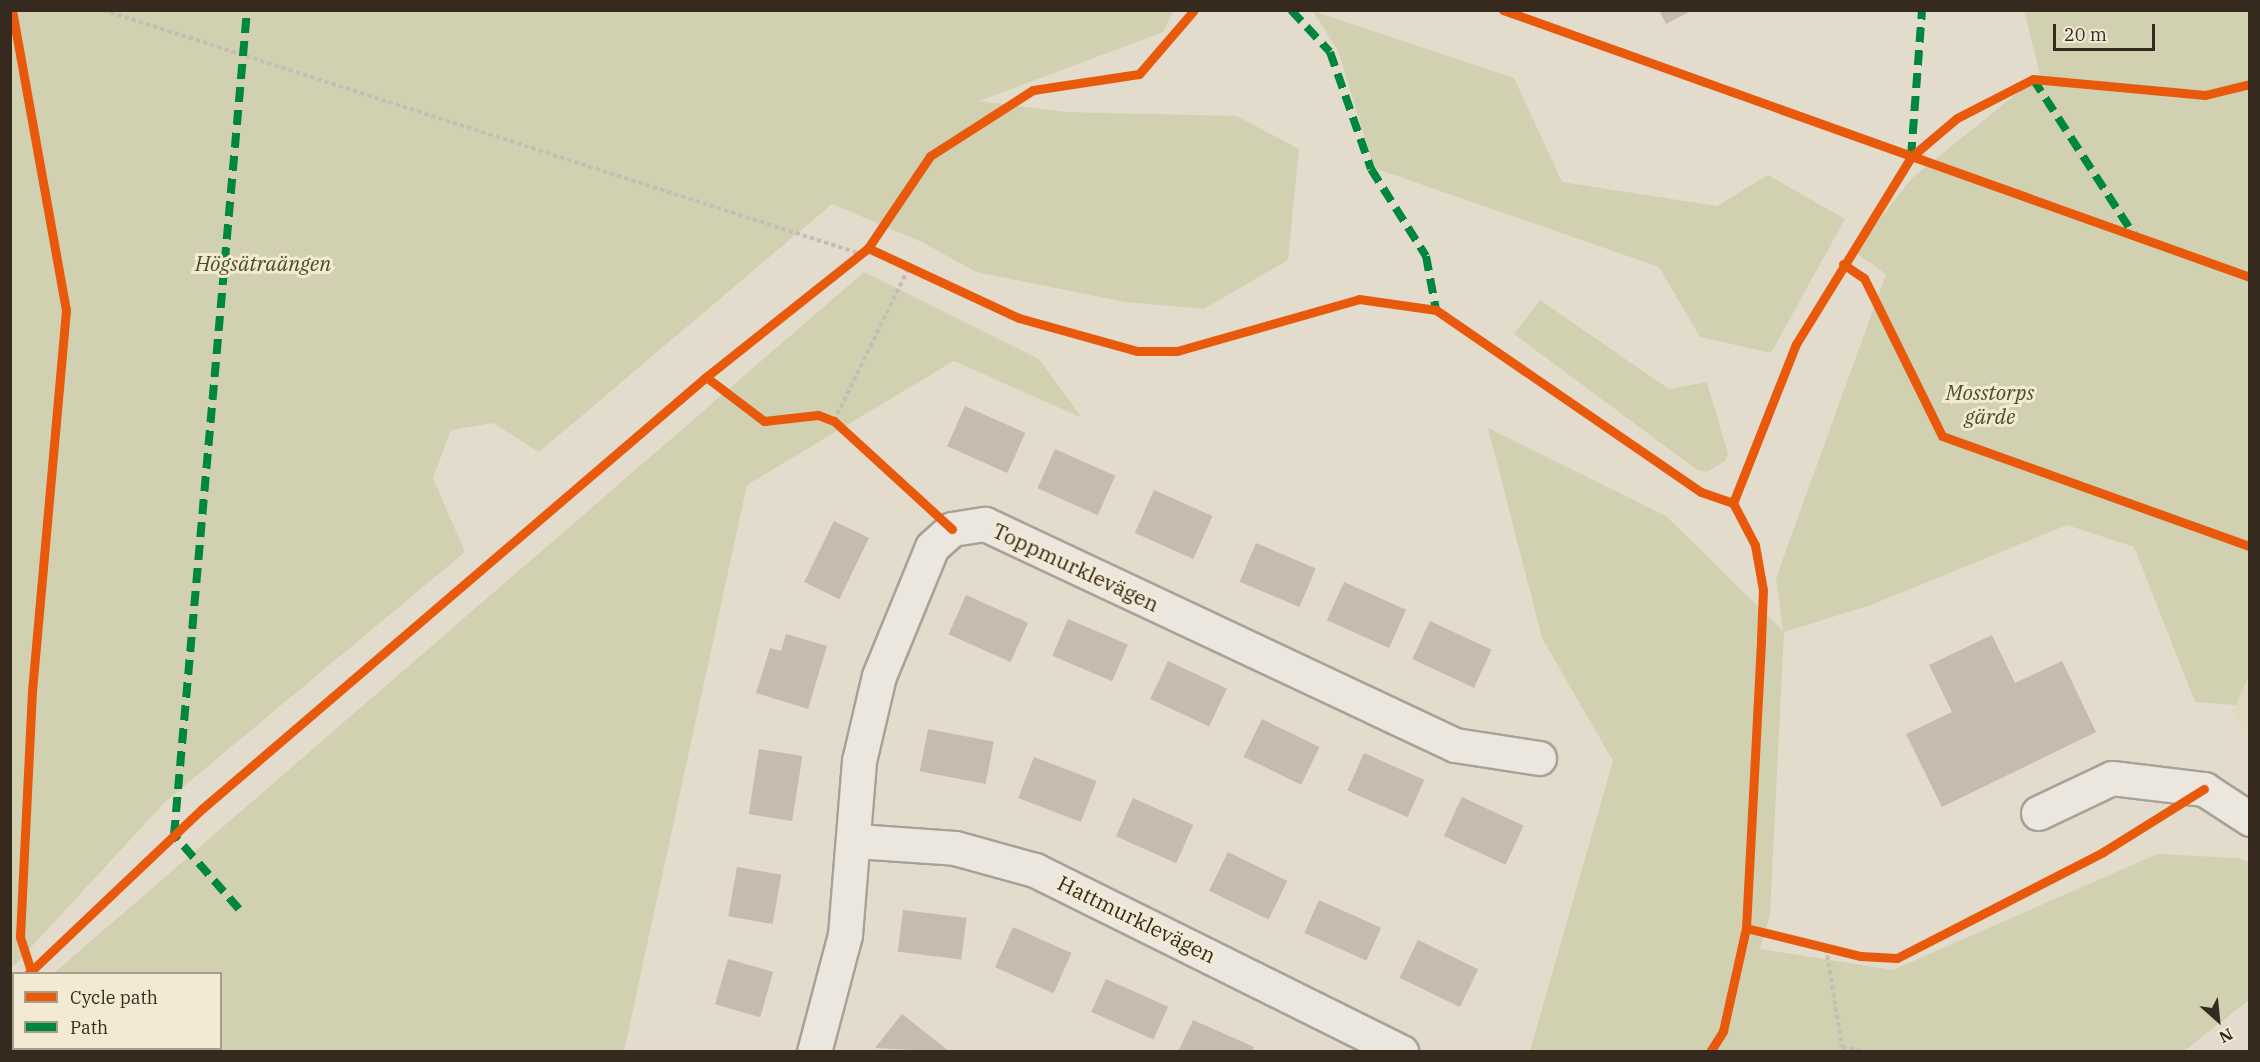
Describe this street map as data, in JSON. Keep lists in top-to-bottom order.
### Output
{
  "streets": {
    "street": ["Toppmurklevägen", "Hattmurklevägen"]
  },
  "crossings": [
    ["Toppmurklevägen", "Hattmurklevägen"]
  ],
  "parks": ["Högsätraängen", "Mosstorps gärde"],
  "legend": ["Cycle path", "Path"],
  "scale_bar": "20 m",
  "north": "bottom right"
}
